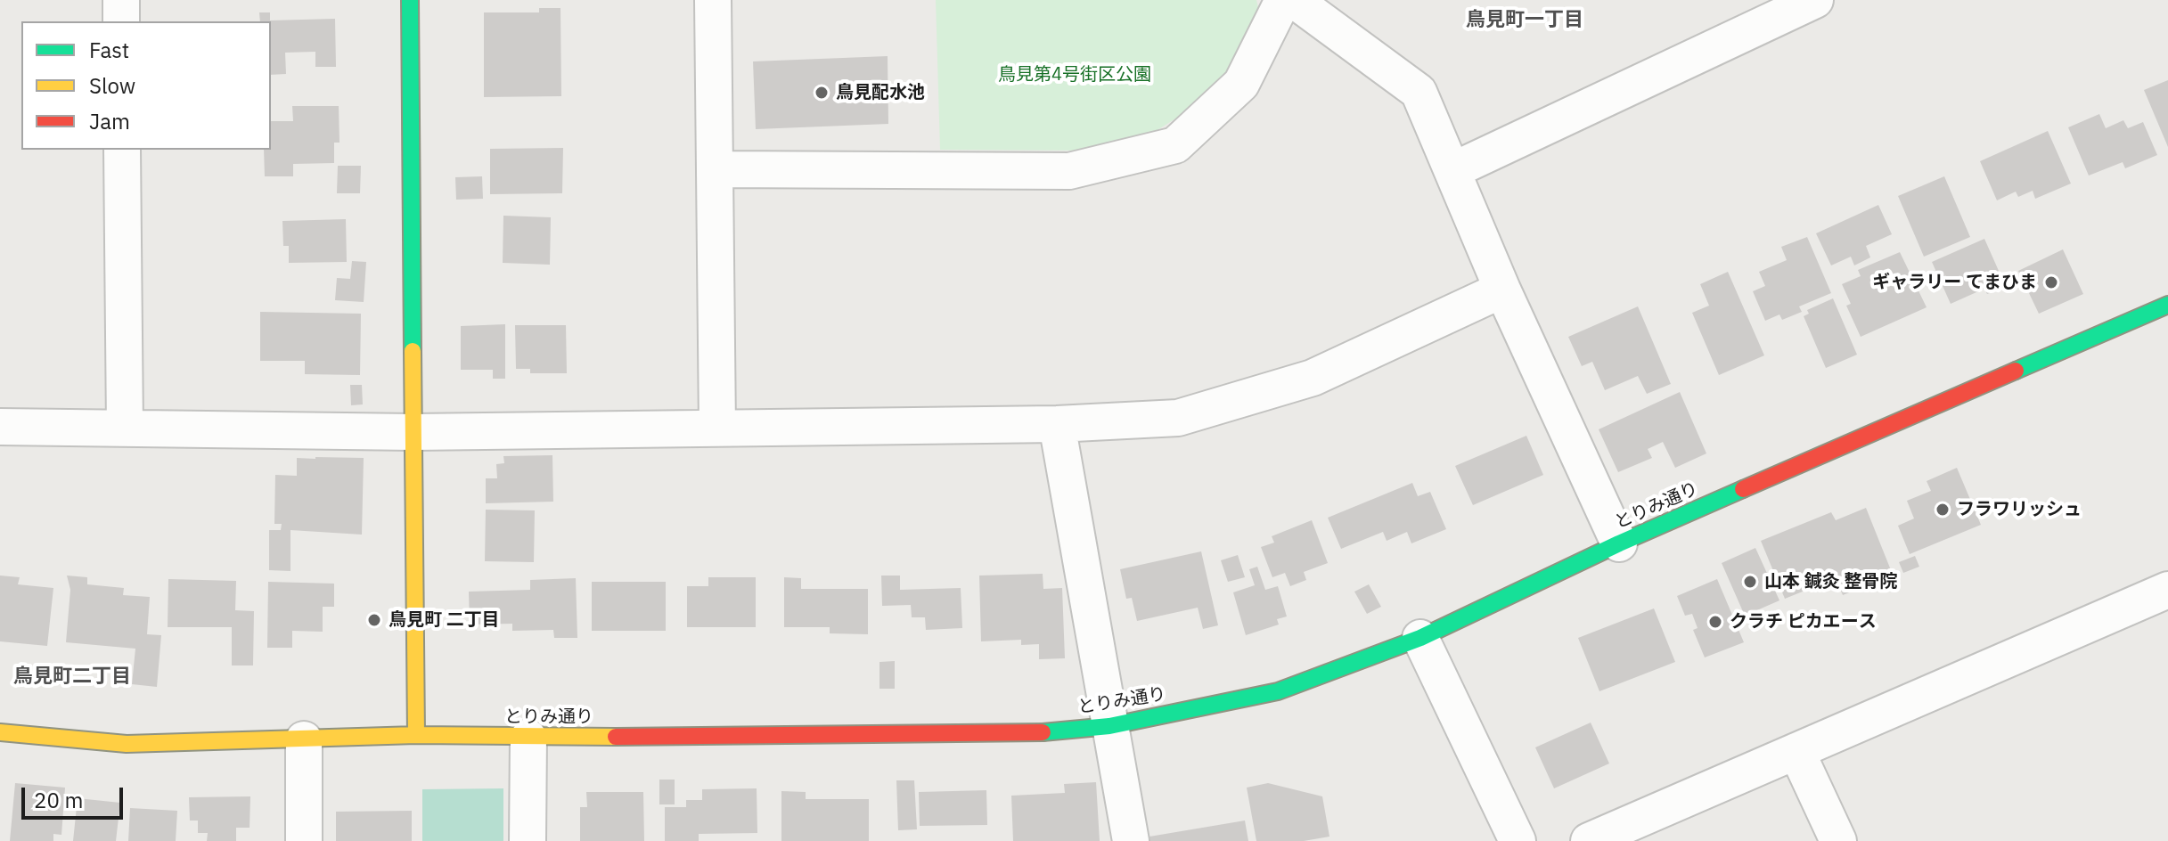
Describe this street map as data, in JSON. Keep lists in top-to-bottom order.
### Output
{
  "streets": {
    "street": ["とりみ通り"]
  },
  "districts": ["鳥見町一丁目", "鳥見町二丁目"],
  "parks": ["鳥見第4号街区公園"],
  "places": [
    "鳥見配水池",
    "ギャラリー てまひま",
    "フラワリッシュ",
    "山本 鍼灸 整骨院",
    "鳥見町 二丁目",
    "クラチ ピカエース"
  ],
  "legend": ["Fast", "Slow", "Jam"],
  "scale_bar": "20 m"
}
